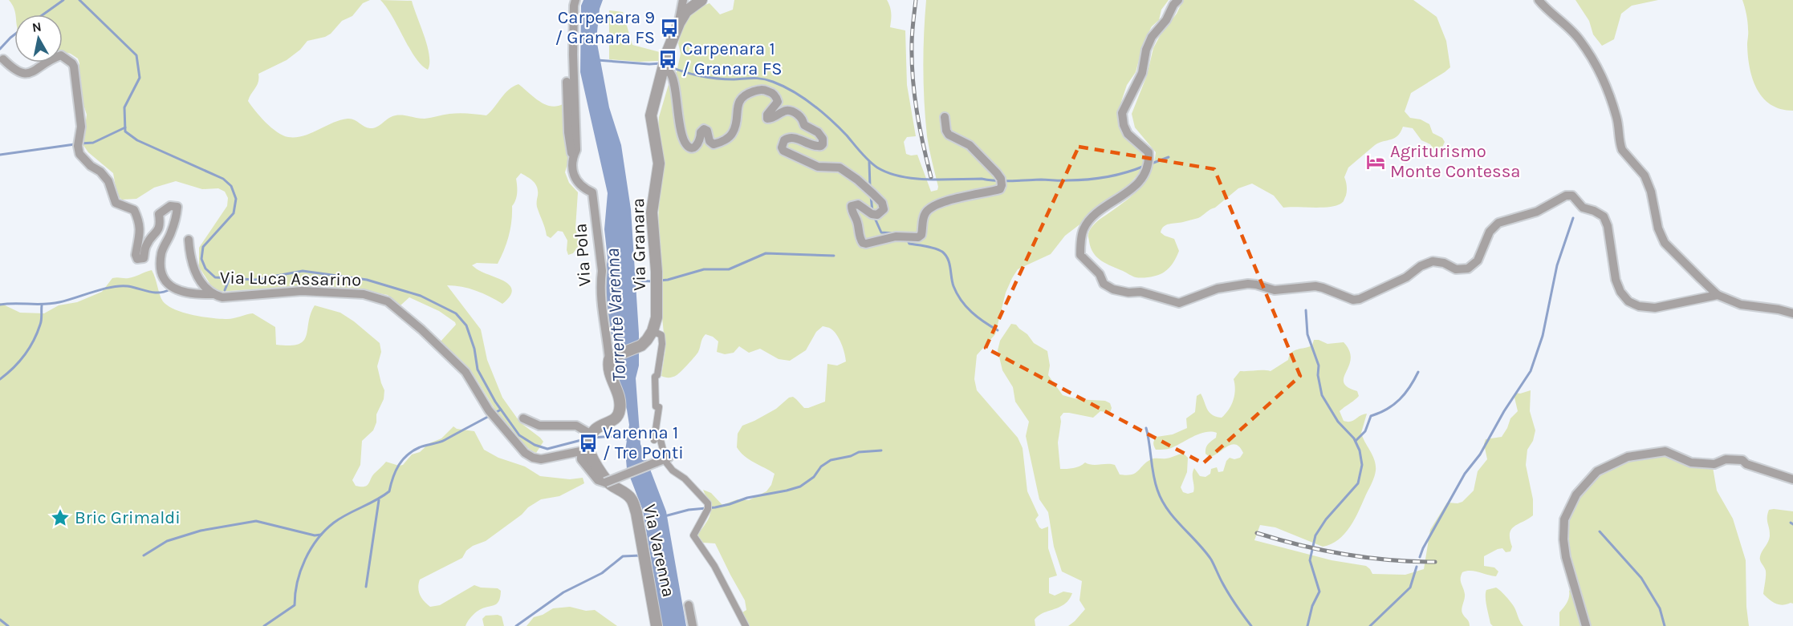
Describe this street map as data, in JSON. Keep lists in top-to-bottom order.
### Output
{
  "streets": {
    "street": [
      "Via Granara",
      "Via Pola",
      "Via Luca Assarino",
      "Via Varenna"
    ]
  },
  "crossings": [
    ["Via Granara", "Via Pola"],
    ["Via Luca Assarino", "Via Varenna"]
  ],
  "water": ["Torrente Varenna"],
  "places": {
    "bus stop": ["Carpenara 9 / Granara FS", "Carpenara 1 / Granara FS", "Varenna 1 / Tre Ponti"],
    "hotel": ["Agriturismo Monte Contessa"],
    "place": ["Bric Grimaldi"]
  },
  "north": "top"
}
